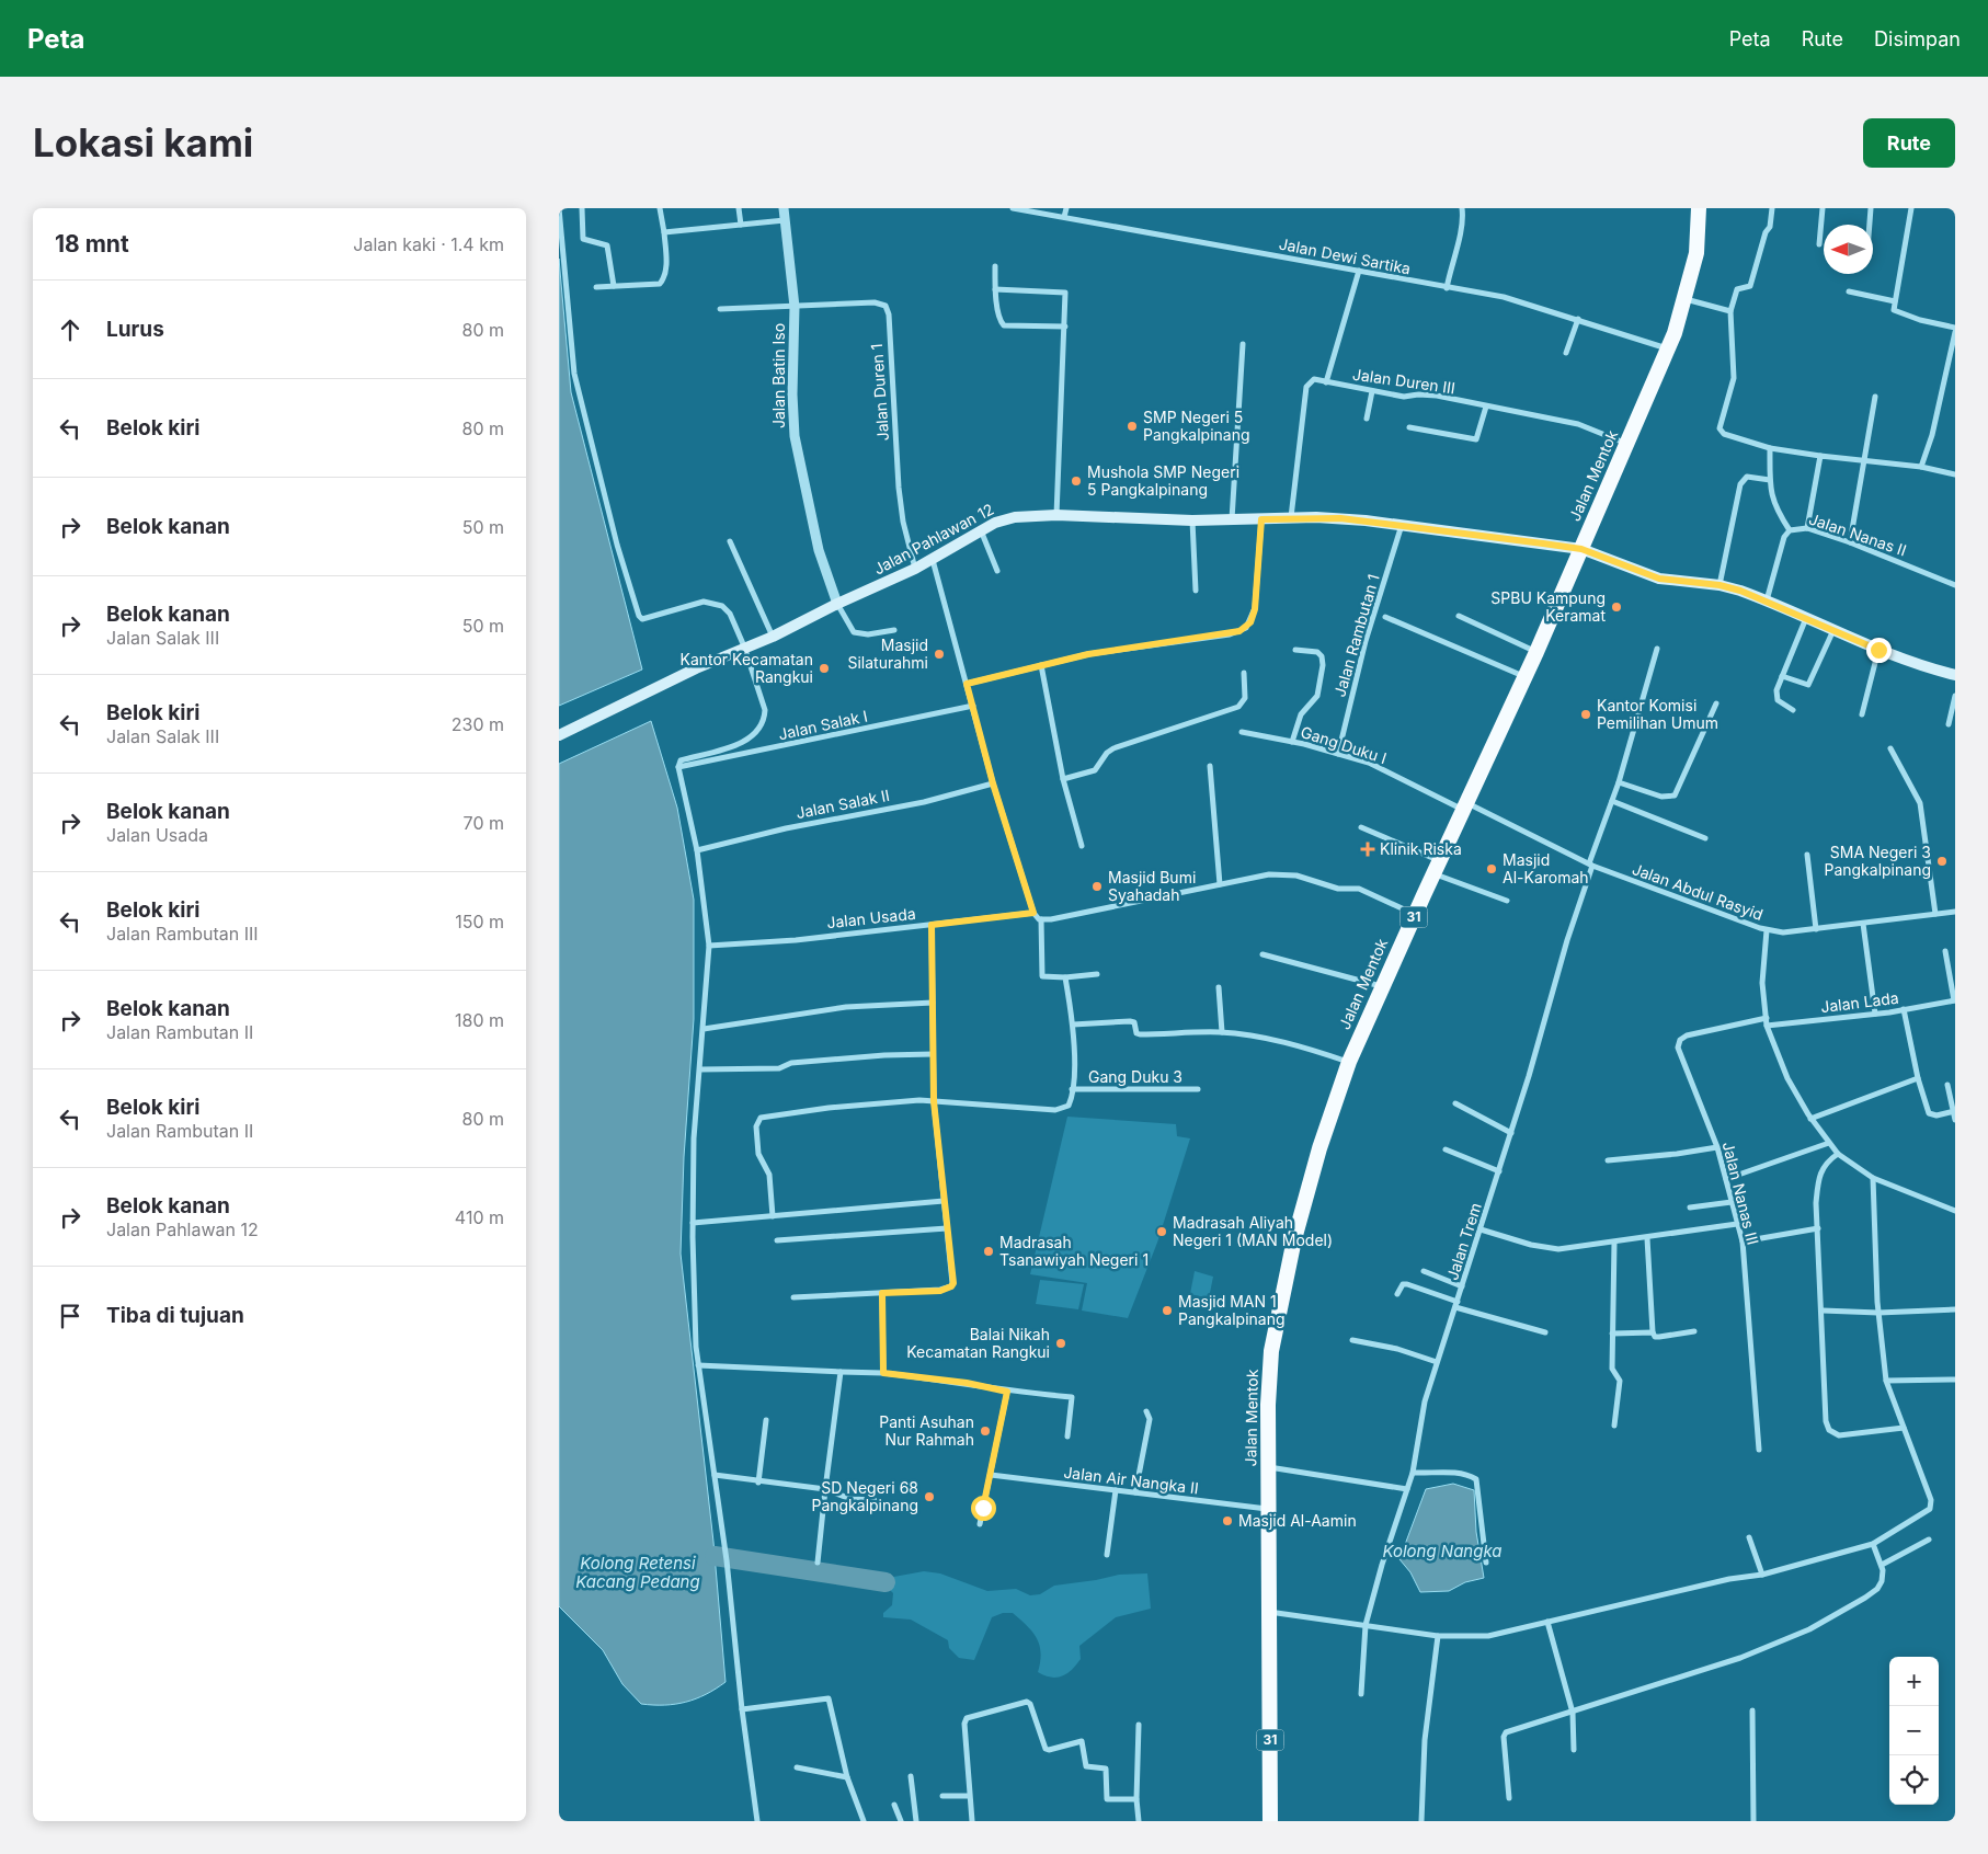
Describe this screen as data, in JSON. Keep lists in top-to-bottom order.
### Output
{
  "streets": {
    "highway": ["Jalan Mentok", "31"],
    "main road": ["Jalan Pahlawan 12"],
    "street": [
      "Jalan Dewi Sartika",
      "Jalan Batin Iso",
      "Jalan Duren III",
      "Jalan Duren 1",
      "Jalan Nanas II",
      "Jalan Rambutan 1",
      "Jalan Salak I",
      "Gang Duku I",
      "Jalan Salak II",
      "Jalan Abdul Rasyid",
      "Jalan Usada",
      "Jalan Lada",
      "Gang Duku 3",
      "Jalan Nanas III",
      "Jalan Trem",
      "Jalan Air Nangka II"
    ]
  },
  "crossings": [
    ["Jalan Dewi Sartika", "Jalan Mentok"],
    ["Jalan Batin Iso", "Jalan Duren 1"],
    ["Jalan Batin Iso", "Jalan Pahlawan 12"],
    ["Jalan Duren III", "Jalan Mentok"],
    ["Jalan Duren 1", "Jalan Pahlawan 12"],
    ["Jalan Mentok", "Jalan Pahlawan 12"],
    ["Jalan Mentok", "Gang Duku I"],
    ["Jalan Mentok", "Jalan Abdul Rasyid"],
    ["Jalan Mentok", "Jalan Air Nangka II"],
    ["Jalan Nanas II", "Jalan Pahlawan 12"],
    ["Jalan Pahlawan 12", "Jalan Rambutan 1"],
    ["Jalan Rambutan 1", "Gang Duku I"],
    ["Gang Duku I", "Jalan Abdul Rasyid"],
    ["Jalan Abdul Rasyid", "Jalan Trem"]
  ],
  "water": ["Kolong Nangka", "Kolong Retensi Kacang Pedang"],
  "places": {
    "other": [
      "SMP Negeri 5 Pangkalpinang",
      "Mushola SMP Negeri 5 Pangkalpinang",
      "SPBU Kampung Keramat",
      "Masjid Silaturahmi",
      "Kantor Kecamatan Rangkui",
      "Kantor Komisi Pemilihan Umum",
      "SMA Negeri 3 Pangkalpinang",
      "Masjid Al-Karomah",
      "Masjid Bumi Syahadah",
      "Madrasah Aliyah Negeri 1 (MAN Model)",
      "Madrasah Tsanawiyah Negeri 1",
      "Masjid MAN 1 Pangkalpinang",
      "Balai Nikah Kecamatan Rangkui",
      "Panti Asuhan Nur Rahmah",
      "SD Negeri 68 Pangkalpinang",
      "Masjid Al-Aamin"
    ],
    "health": ["Klinik Riska"]
  },
  "north": "left",
  "page": {
    "header": "Peta",
    "nav": ["Peta", "Rute", "Disimpan"],
    "buttons": "Rute",
    "title": "Lokasi kami",
    "heading": ["18 mnt", "Jalan kaki · 1.4 km"],
    "list": [
      ["Lurus", "80 m"],
      ["Belok kiri", "80 m"],
      ["Belok kanan", "50 m"],
      ["Belok kanan", "Jalan Salak III", "50 m"],
      ["Belok kiri", "Jalan Salak III", "230 m"],
      ["Belok kanan", "Jalan Usada", "70 m"],
      ["Belok kiri", "Jalan Rambutan III", "150 m"],
      ["Belok kanan", "Jalan Rambutan II", "180 m"],
      ["Belok kiri", "Jalan Rambutan II", "80 m"],
      ["Belok kanan", "Jalan Pahlawan 12", "410 m"],
      "Tiba di tujuan"
    ],
    "map_buttons": ["+", "−"]
  }
}
